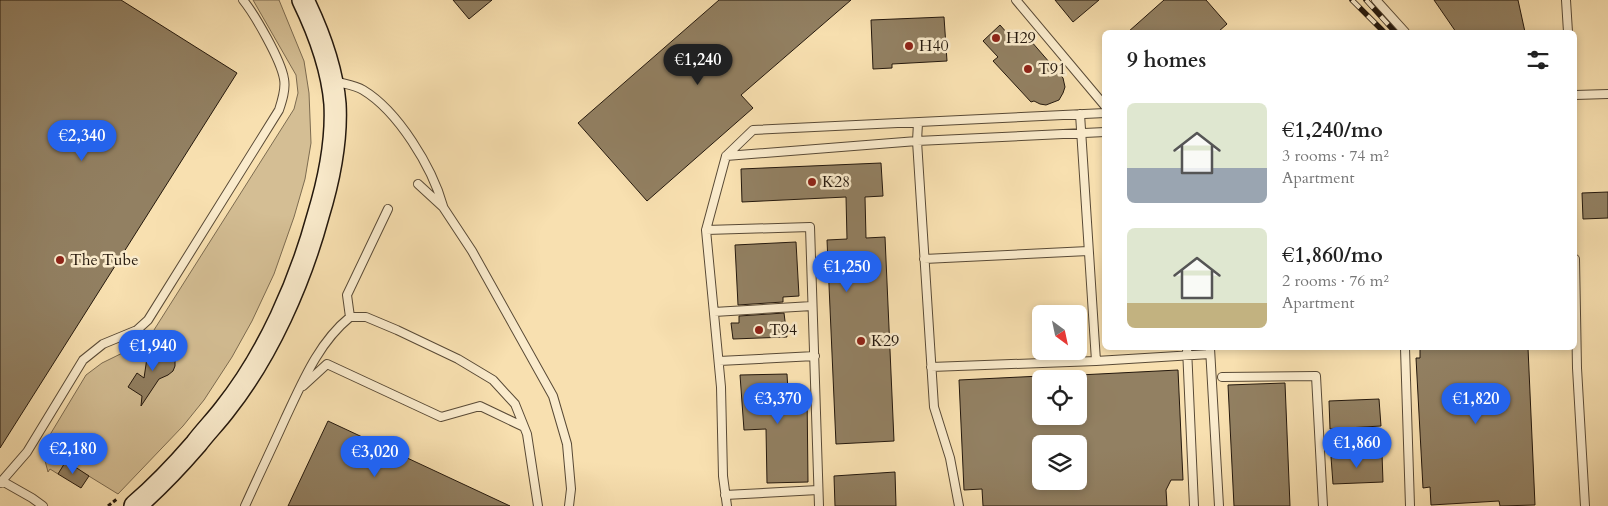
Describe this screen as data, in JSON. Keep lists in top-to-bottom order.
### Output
{
  "places": [
    "H29",
    "H40",
    "T91",
    "K28",
    "The Tube",
    "T94",
    "K29"
  ],
  "north": "bottom right",
  "page": {
    "heading": "9 homes",
    "price": [
      "€1,240",
      "€2,340",
      "€1,250",
      "€1,940",
      "€3,370",
      "€1,820",
      "€1,860",
      "€2,180",
      "€3,020"
    ],
    "list": [
      {
        "name": "€1,240/mo",
        "note": "3 rooms · 74 m² · Apartment"
      },
      {
        "name": "€1,860/mo",
        "note": "2 rooms · 76 m² · Apartment"
      }
    ]
  }
}
